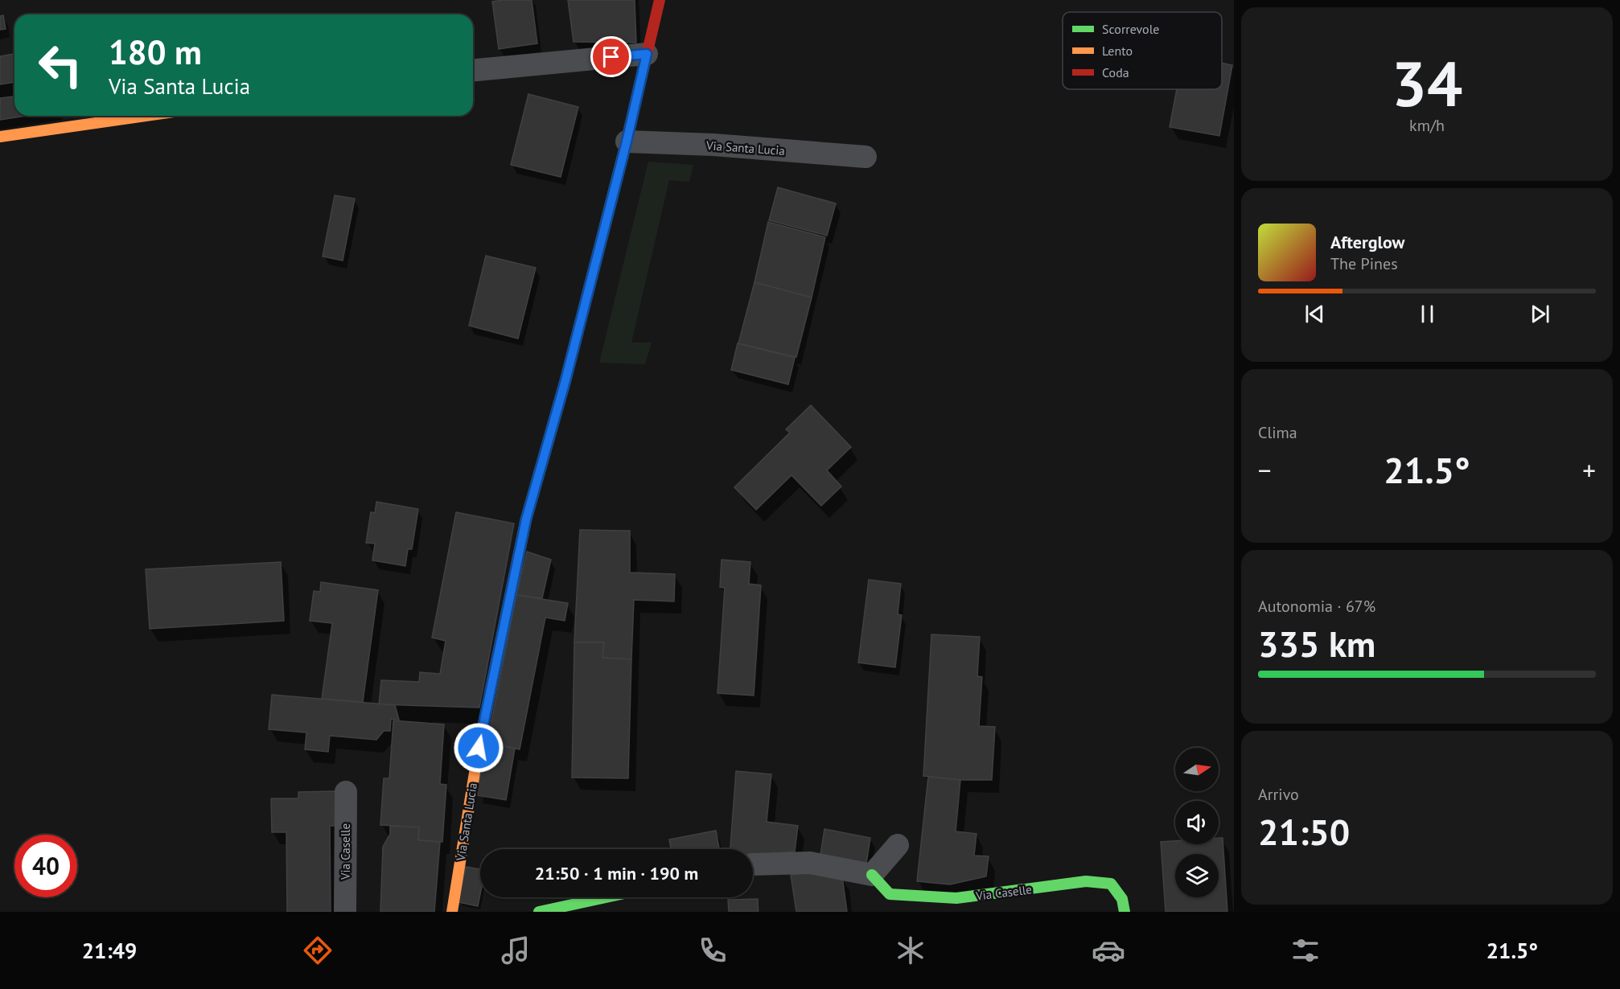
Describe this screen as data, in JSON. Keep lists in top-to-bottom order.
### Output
{
  "streets": {
    "street": ["Via Santa Lucia", "Via Caselle"]
  },
  "legend": ["Scorrevole", "Lento", "Coda"],
  "north": "right",
  "page": {
    "tile": [
      ["34", "km/h"],
      "Clima",
      ["Autonomia · 67%", "335 km"],
      ["Arrivo", "21:50"]
    ],
    "turn": ["180 m", "Via Santa Lucia"],
    "song": ["Afterglow", "The Pines"],
    "heat": ["−", "21.5°", "+"],
    "limit": "40",
    "trip": "21:50 · 1 min · 190 m",
    "tabs": ["21:49", "21.5°"]
  }
}
